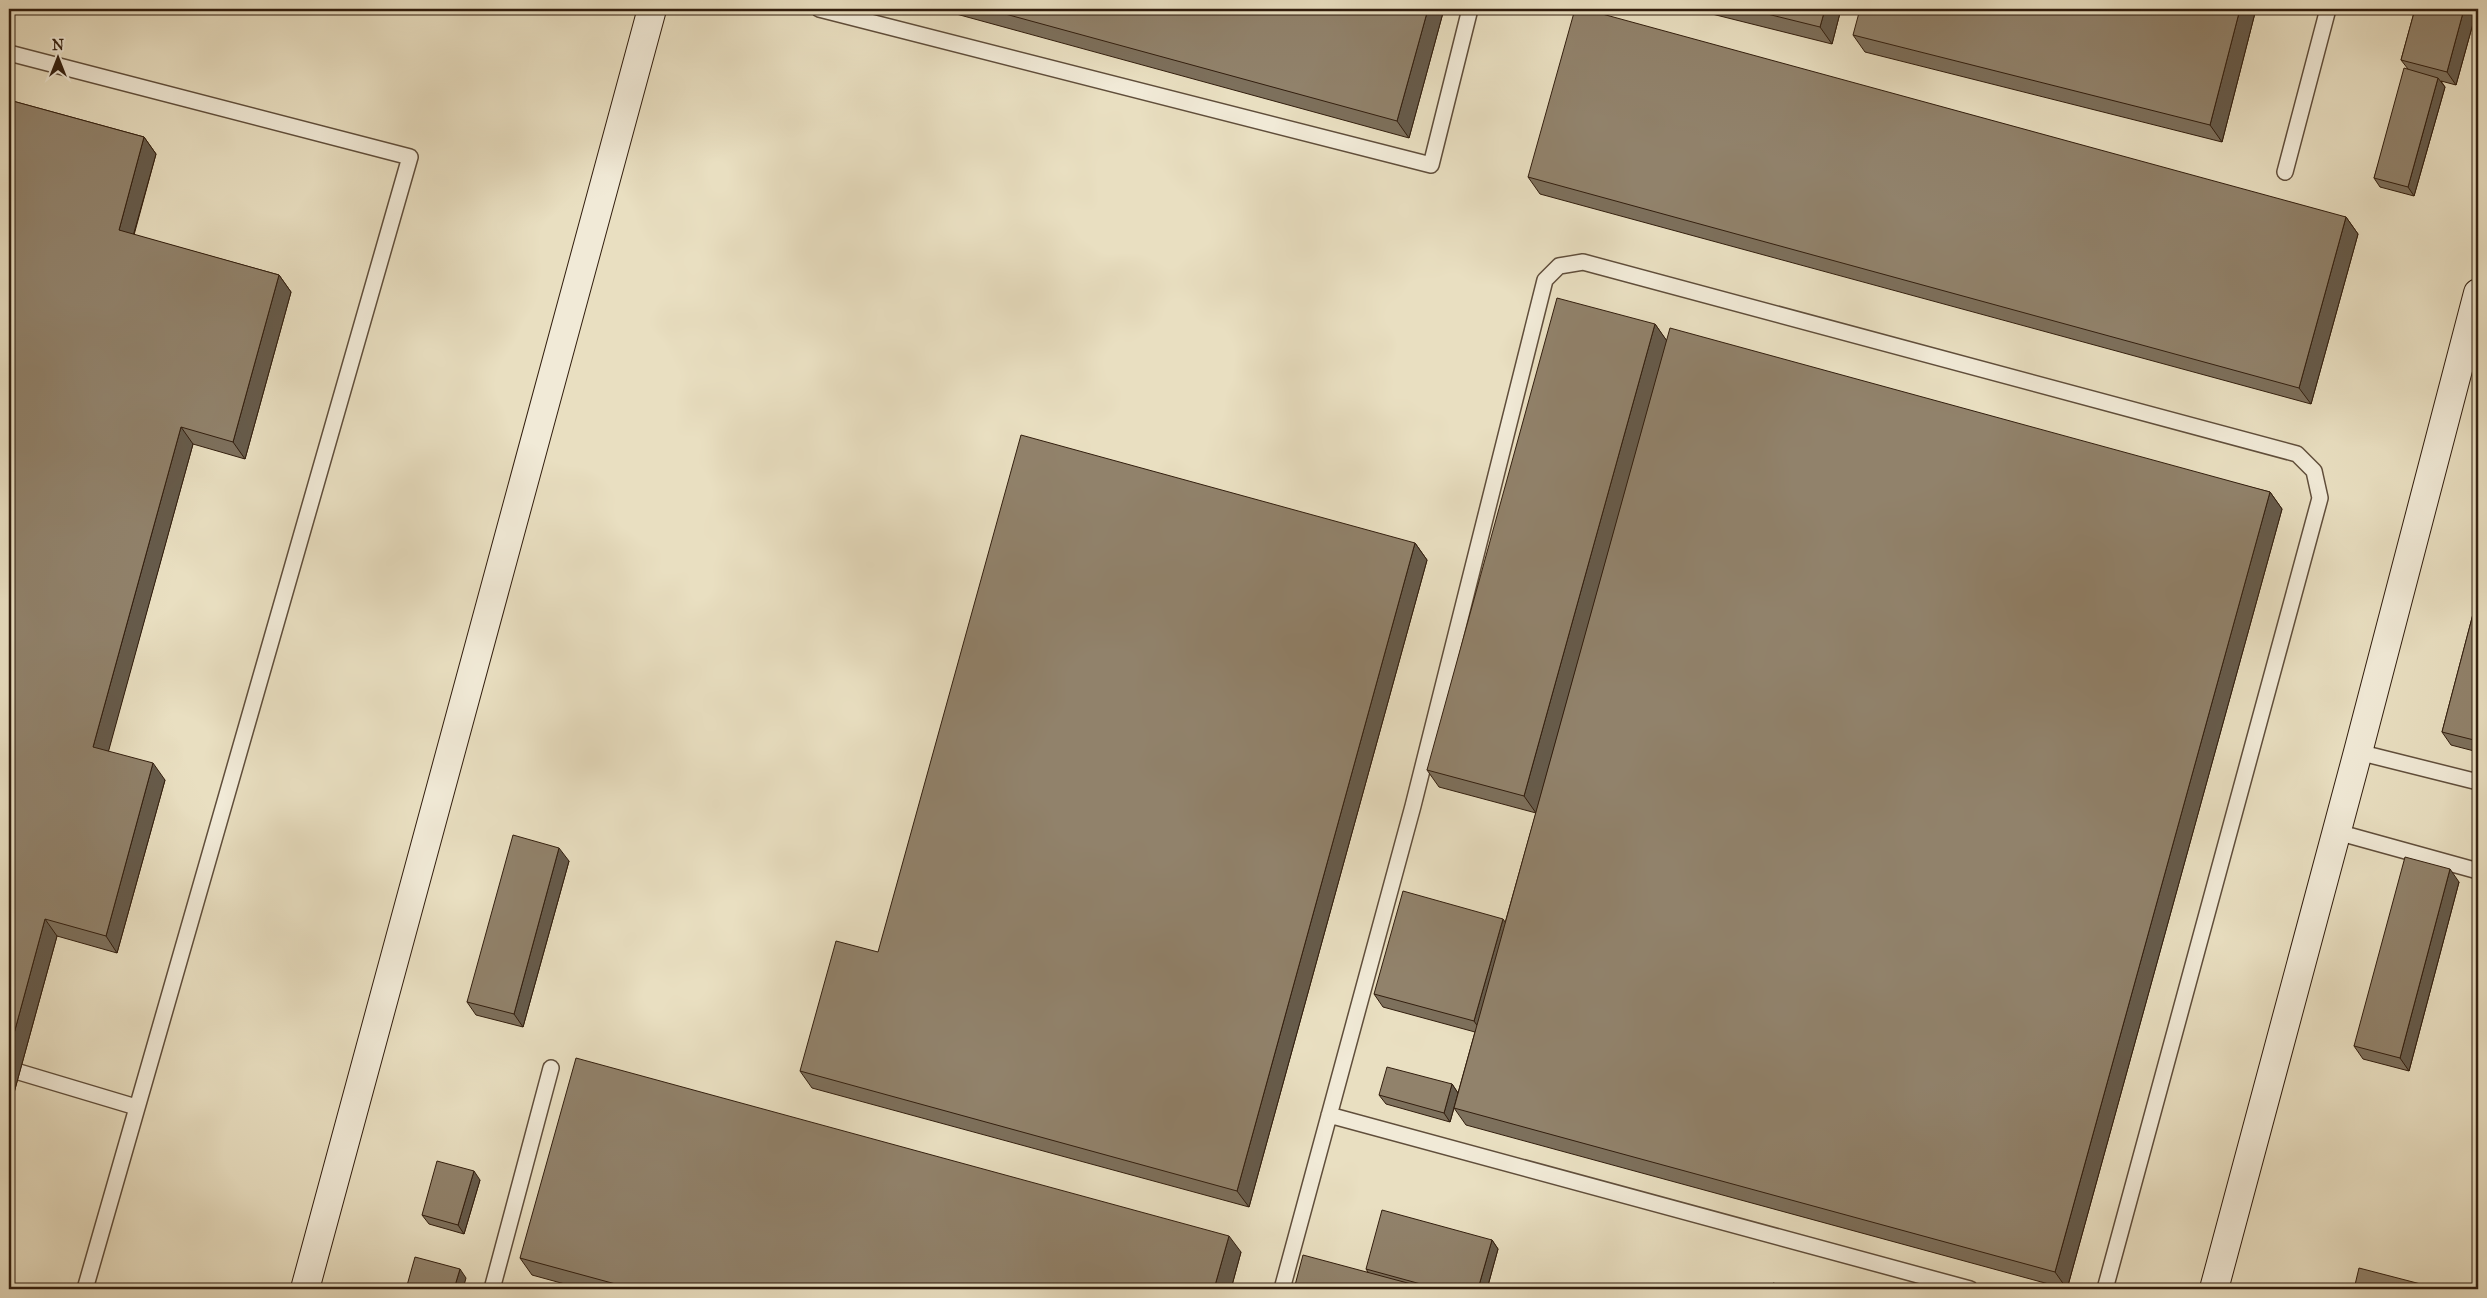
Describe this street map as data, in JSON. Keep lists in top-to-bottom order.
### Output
{
  "north": "top"
}
